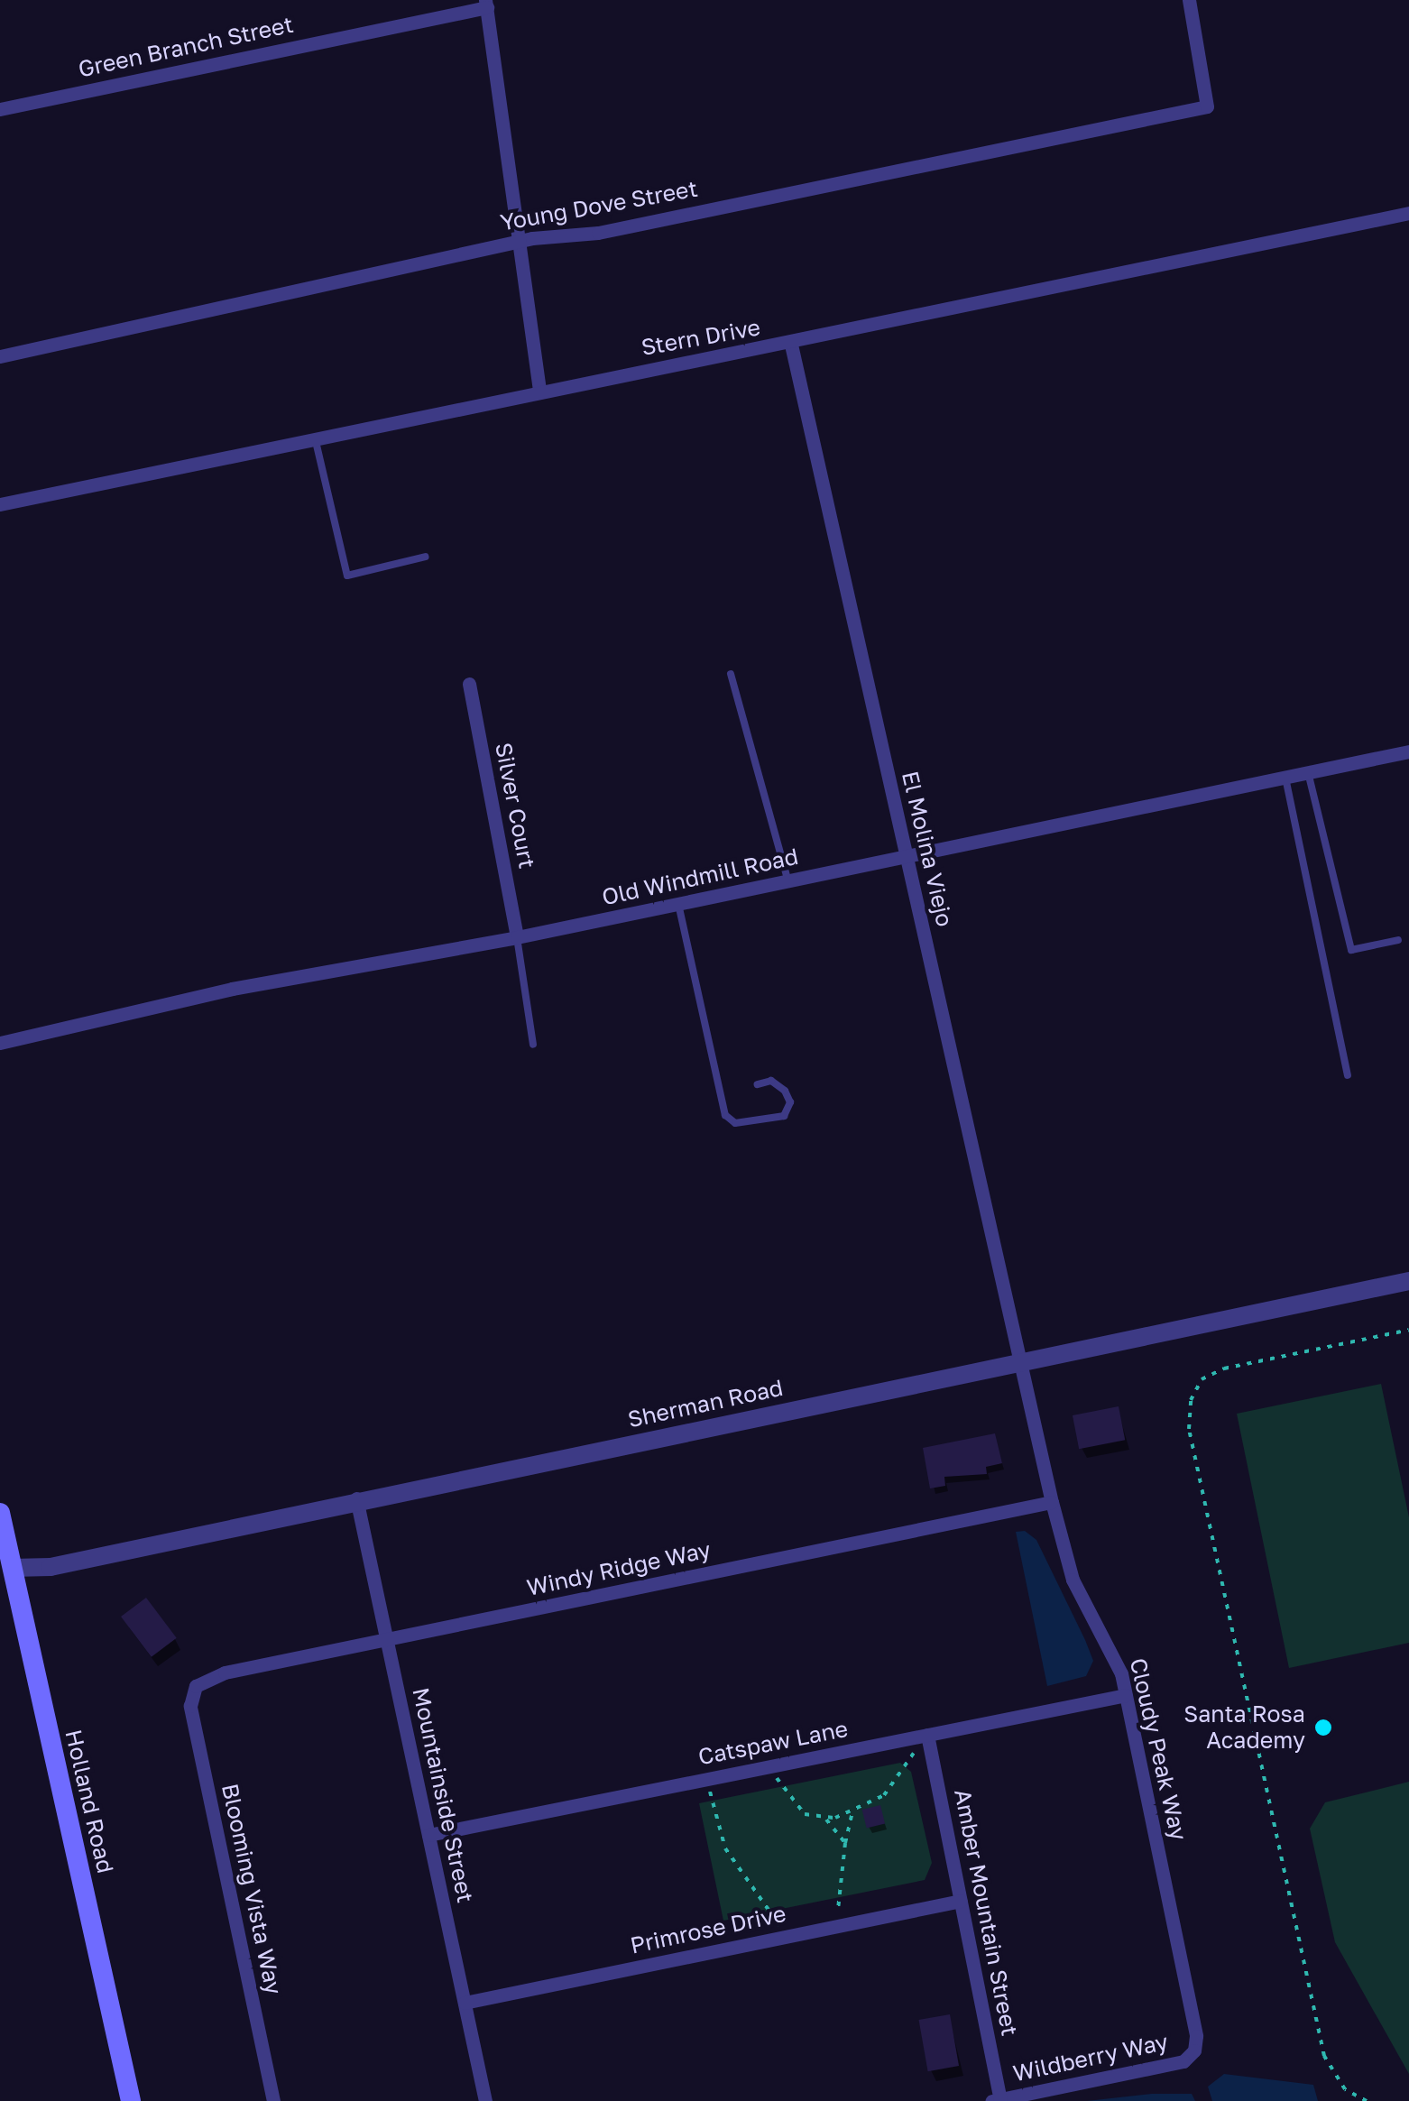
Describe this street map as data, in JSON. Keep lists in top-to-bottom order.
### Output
{
  "streets": {
    "main road": ["Holland Road"],
    "street": [
      "Green Branch Street",
      "Young Dove Street",
      "Stern Drive",
      "Silver Court",
      "El Molina Viejo",
      "Old Windmill Road",
      "Sherman Road",
      "Windy Ridge Way",
      "Catspaw Lane",
      "Cloudy Peak Way",
      "Mountainside Street",
      "Blooming Vista Way",
      "Amber Mountain Street",
      "Primrose Drive",
      "Wildberry Way"
    ]
  },
  "crossings": [
    ["Stern Drive", "El Molina Viejo"],
    ["Silver Court", "Old Windmill Road"],
    ["El Molina Viejo", "Old Windmill Road"],
    ["El Molina Viejo", "Sherman Road"],
    ["El Molina Viejo", "Cloudy Peak Way"],
    ["Sherman Road", "Cloudy Peak Way"],
    ["Sherman Road", "Mountainside Street"],
    ["Sherman Road", "Holland Road"],
    ["Windy Ridge Way", "Cloudy Peak Way"],
    ["Windy Ridge Way", "Mountainside Street"],
    ["Windy Ridge Way", "Blooming Vista Way"],
    ["Catspaw Lane", "Cloudy Peak Way"],
    ["Catspaw Lane", "Mountainside Street"],
    ["Catspaw Lane", "Amber Mountain Street"],
    ["Cloudy Peak Way", "Wildberry Way"],
    ["Mountainside Street", "Primrose Drive"],
    ["Amber Mountain Street", "Primrose Drive"],
    ["Amber Mountain Street", "Wildberry Way"]
  ],
  "places": ["Santa Rosa Academy"]
}
